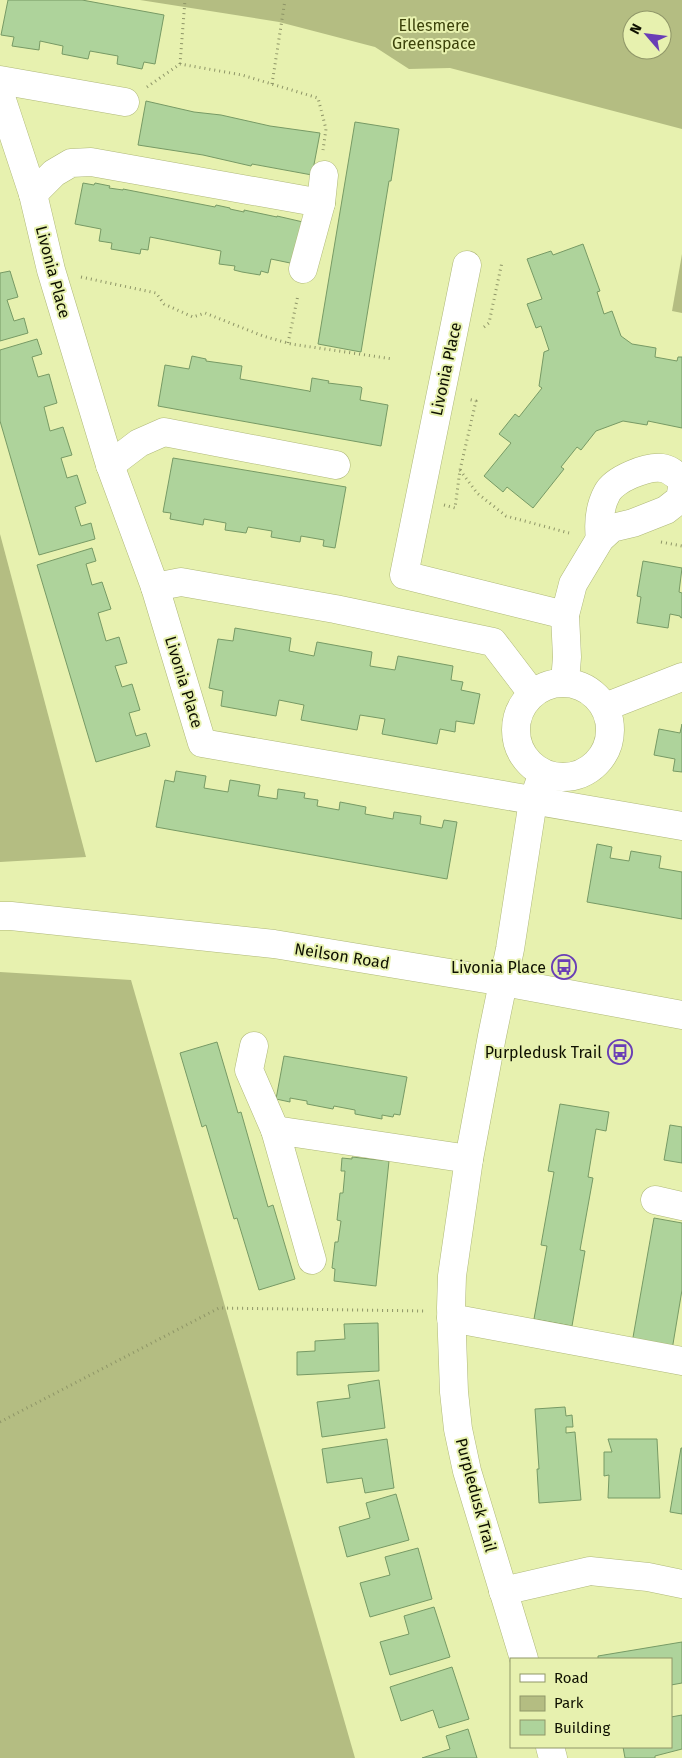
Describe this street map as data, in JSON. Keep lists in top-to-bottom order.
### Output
{
  "streets": {
    "street": ["Livonia Place", "Neilson Road", "Purpledusk Trail"]
  },
  "crossings": [
    ["Neilson Road", "Purpledusk Trail"]
  ],
  "parks": ["Ellesmere Greenspace"],
  "places": {
    "bus stop": ["Livonia Place", "Purpledusk Trail"]
  },
  "legend": ["Road", "Park", "Building"],
  "north": "top left"
}
